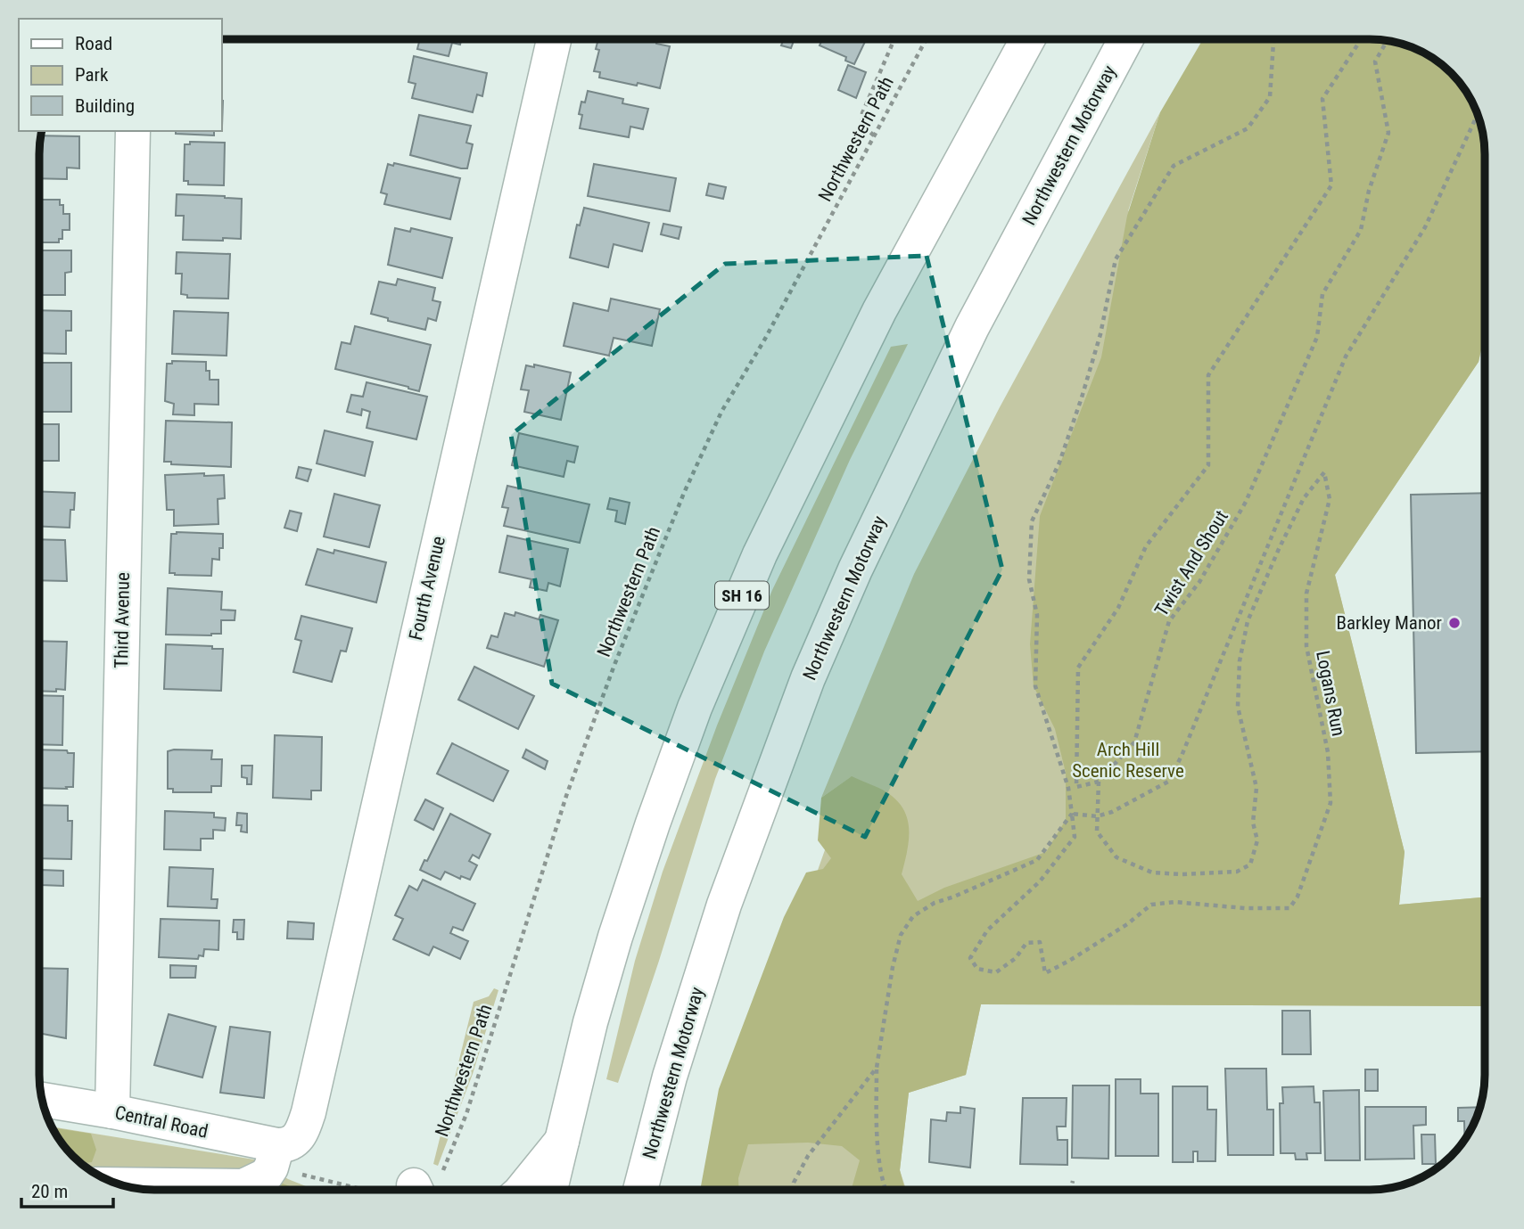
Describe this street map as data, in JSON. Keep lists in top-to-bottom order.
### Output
{
  "streets": {
    "main road": [
      "Northwestern Motorway",
      "Fourth Avenue",
      "SH 16",
      "Third Avenue",
      "Central Road"
    ],
    "path": ["Northwestern Path", "Twist And Shout", "Logans Run"]
  },
  "crossings": [
    ["Twist And Shout", "Logans Run"],
    ["Fourth Avenue", "Central Road"],
    ["Third Avenue", "Central Road"]
  ],
  "parks": ["Arch Hill Scenic Reserve"],
  "places": ["Barkley Manor"],
  "legend": ["Road", "Park", "Building"],
  "scale_bar": "20 m"
}
